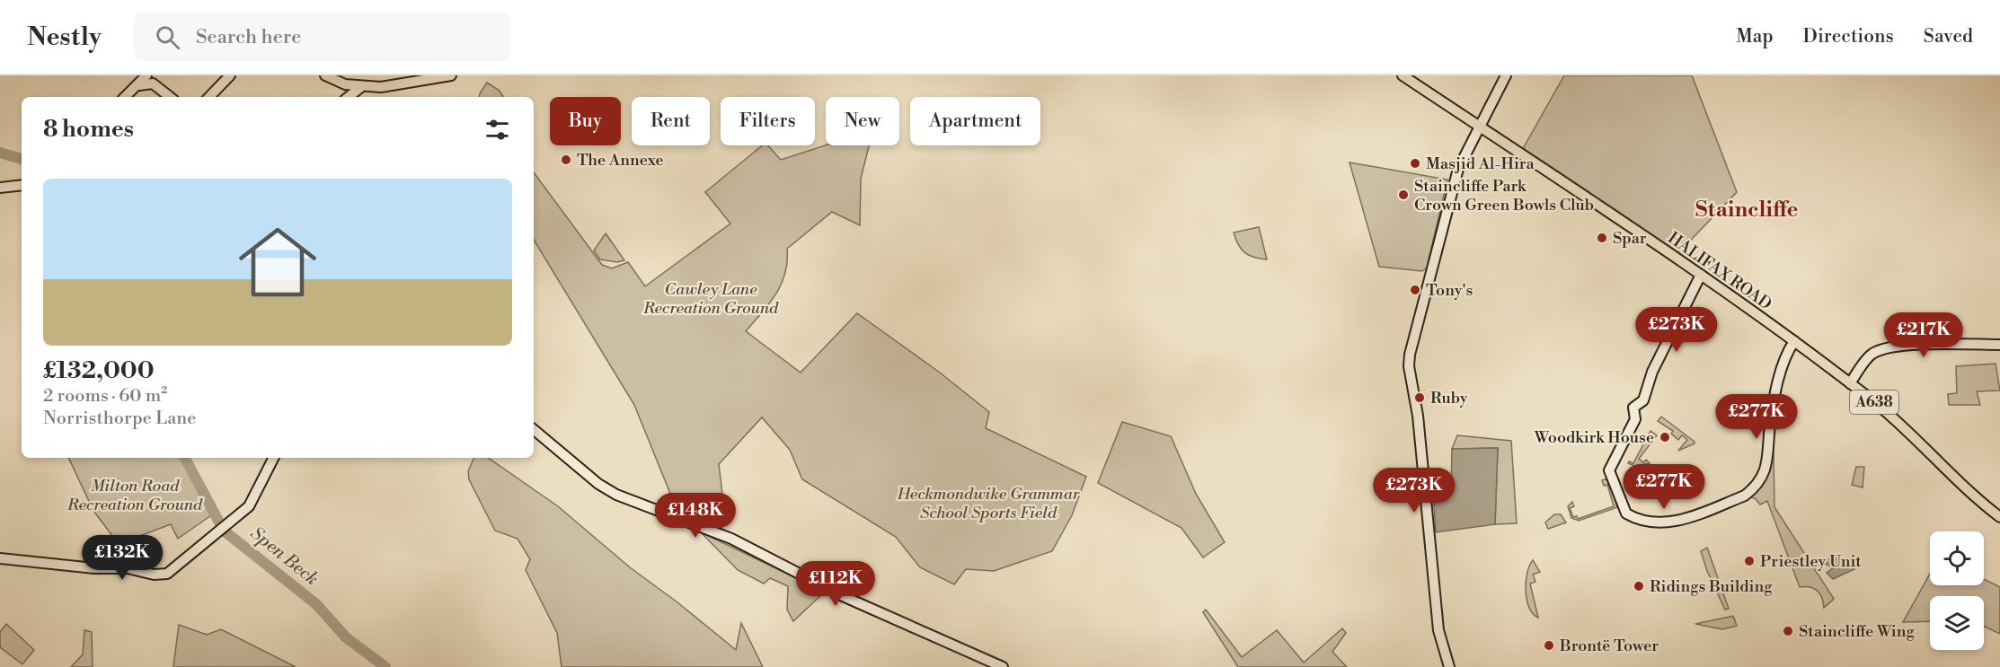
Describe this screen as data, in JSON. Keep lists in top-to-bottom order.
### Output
{
  "streets": {
    "main road": ["HALIFAX ROAD", "A638"]
  },
  "districts": ["Staincliffe"],
  "water": ["Spen Beck"],
  "parks": ["Cawley Lane Recreation Ground", "Milton Road Recreation Ground", "Heckmondwike Grammar School Sports Field"],
  "places": [
    "The Annexe",
    "Masjid Al-Hira",
    "Staincliffe Park Crown Green Bowls Club",
    "Spar",
    "Tony's",
    "Ruby",
    "Woodkirk House",
    "Priestley Unit",
    "Ridings Building",
    "Staincliffe Wing",
    "Brontë Tower"
  ],
  "page": {
    "header": "Nestly",
    "search": "Search here",
    "nav": ["Map", "Directions", "Saved"],
    "chip": [
      "Buy",
      "Rent",
      "Filters",
      "New",
      "Apartment"
    ],
    "heading": "8 homes",
    "list": [
      {
        "name": "£132,000",
        "note": "2 rooms · 60 m² · Norristhorpe Lane"
      }
    ],
    "price": [
      "£273K",
      "£217K",
      "£277K",
      "£277K",
      "£273K",
      "£148K",
      "£132K",
      "£112K"
    ]
  }
}
